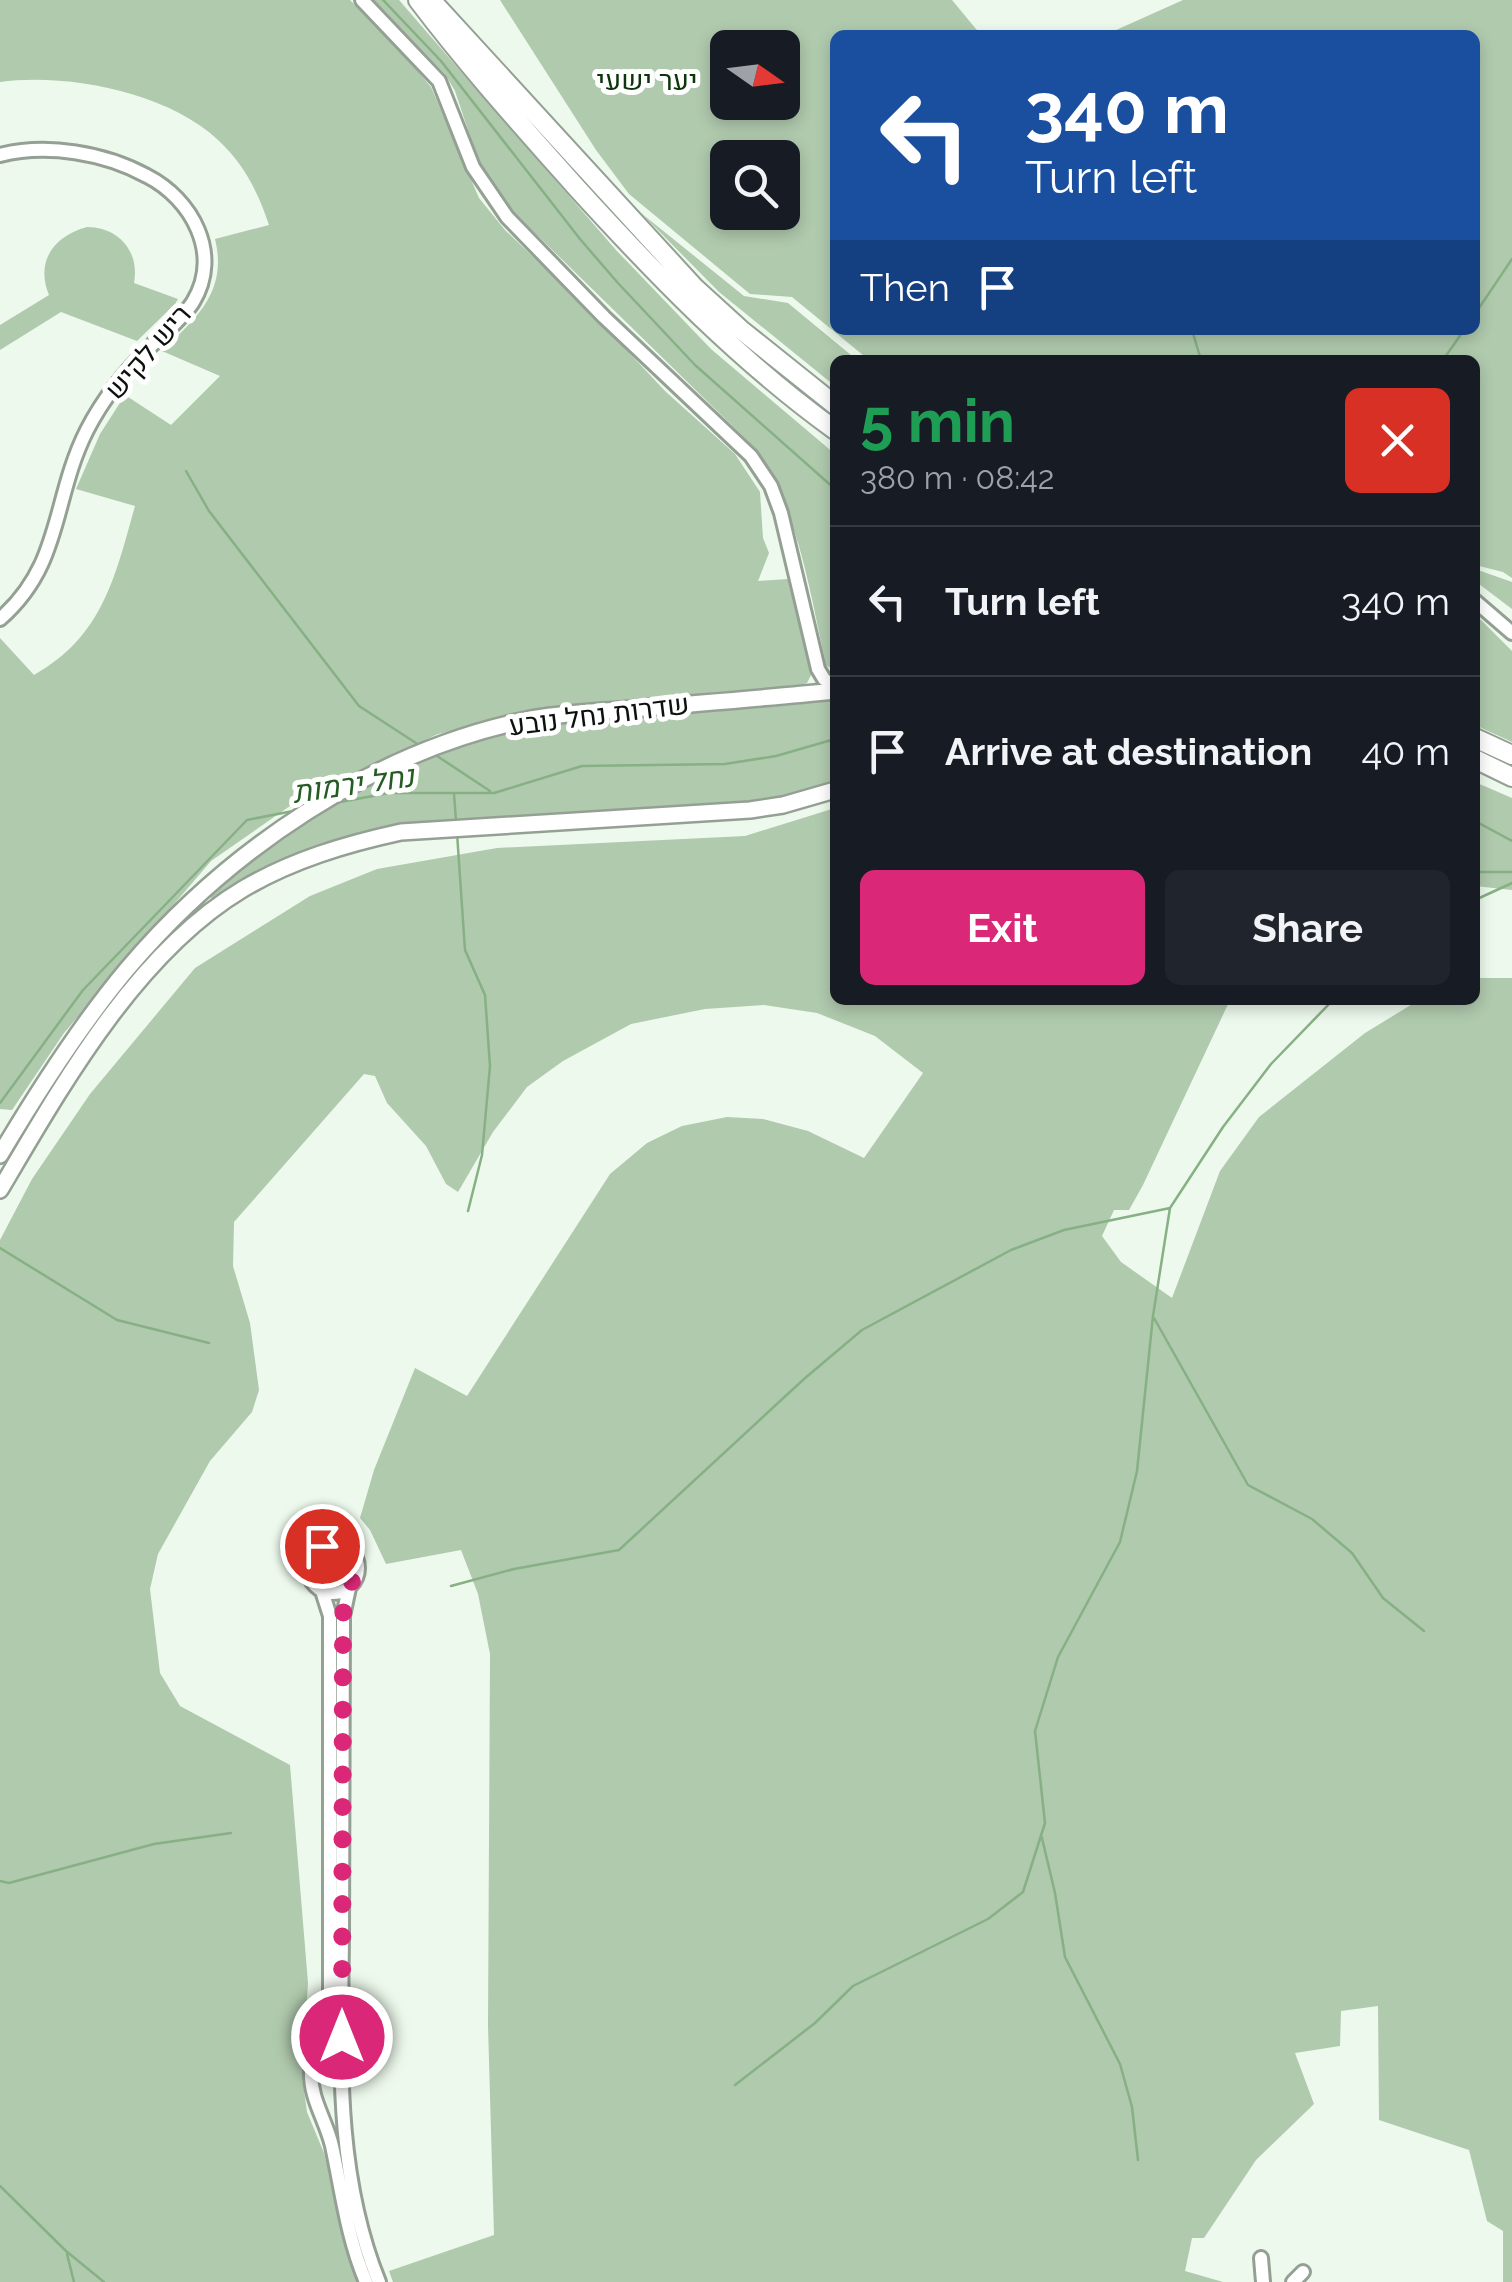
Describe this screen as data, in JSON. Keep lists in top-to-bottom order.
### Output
{
  "streets": {
    "main road": ["שדרות נחל נובע"],
    "street": ["ריש לקיש"]
  },
  "water": ["נחל ירמות"],
  "parks": ["יער ישעי"],
  "north": "right",
  "page": {
    "turn": ["340 m", "Turn left"],
    "then": "Then",
    "heading": ["5 min", "380 m · 08:42"],
    "list": [
      {
        "name": "Turn left",
        "value": "340 m"
      },
      {
        "name": "Arrive at destination",
        "value": "40 m"
      }
    ],
    "buttons": ["Exit", "Share"]
  }
}
